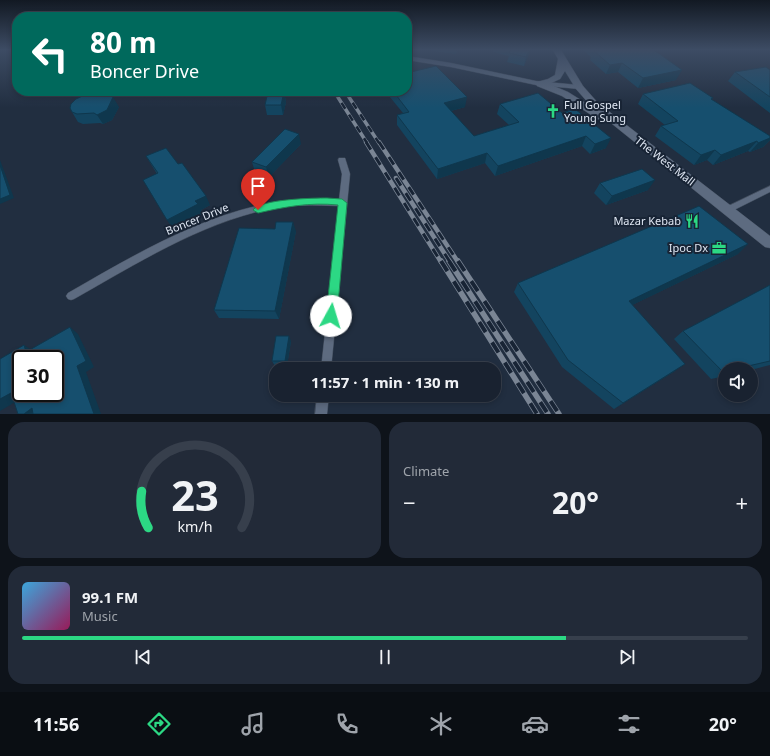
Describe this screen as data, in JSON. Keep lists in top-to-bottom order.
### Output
{
  "streets": {
    "main road": ["The West Mall"],
    "street": ["Boncer Drive"]
  },
  "places": {
    "church": ["Full Gospel Young Sung"],
    "restaurant": ["Mazar Kebab"],
    "office": ["Ipoc Dx"]
  },
  "page": {
    "turn": ["80 m", "Boncer Drive"],
    "limit": "30",
    "trip": "11:57 · 1 min · 130 m",
    "tile": "Climate",
    "heat": ["−", "20°", "+"],
    "song": ["99.1 FM", "Music"],
    "tabs": ["11:56", "20°"],
    "gauge": ["23", "km/h"]
  }
}
